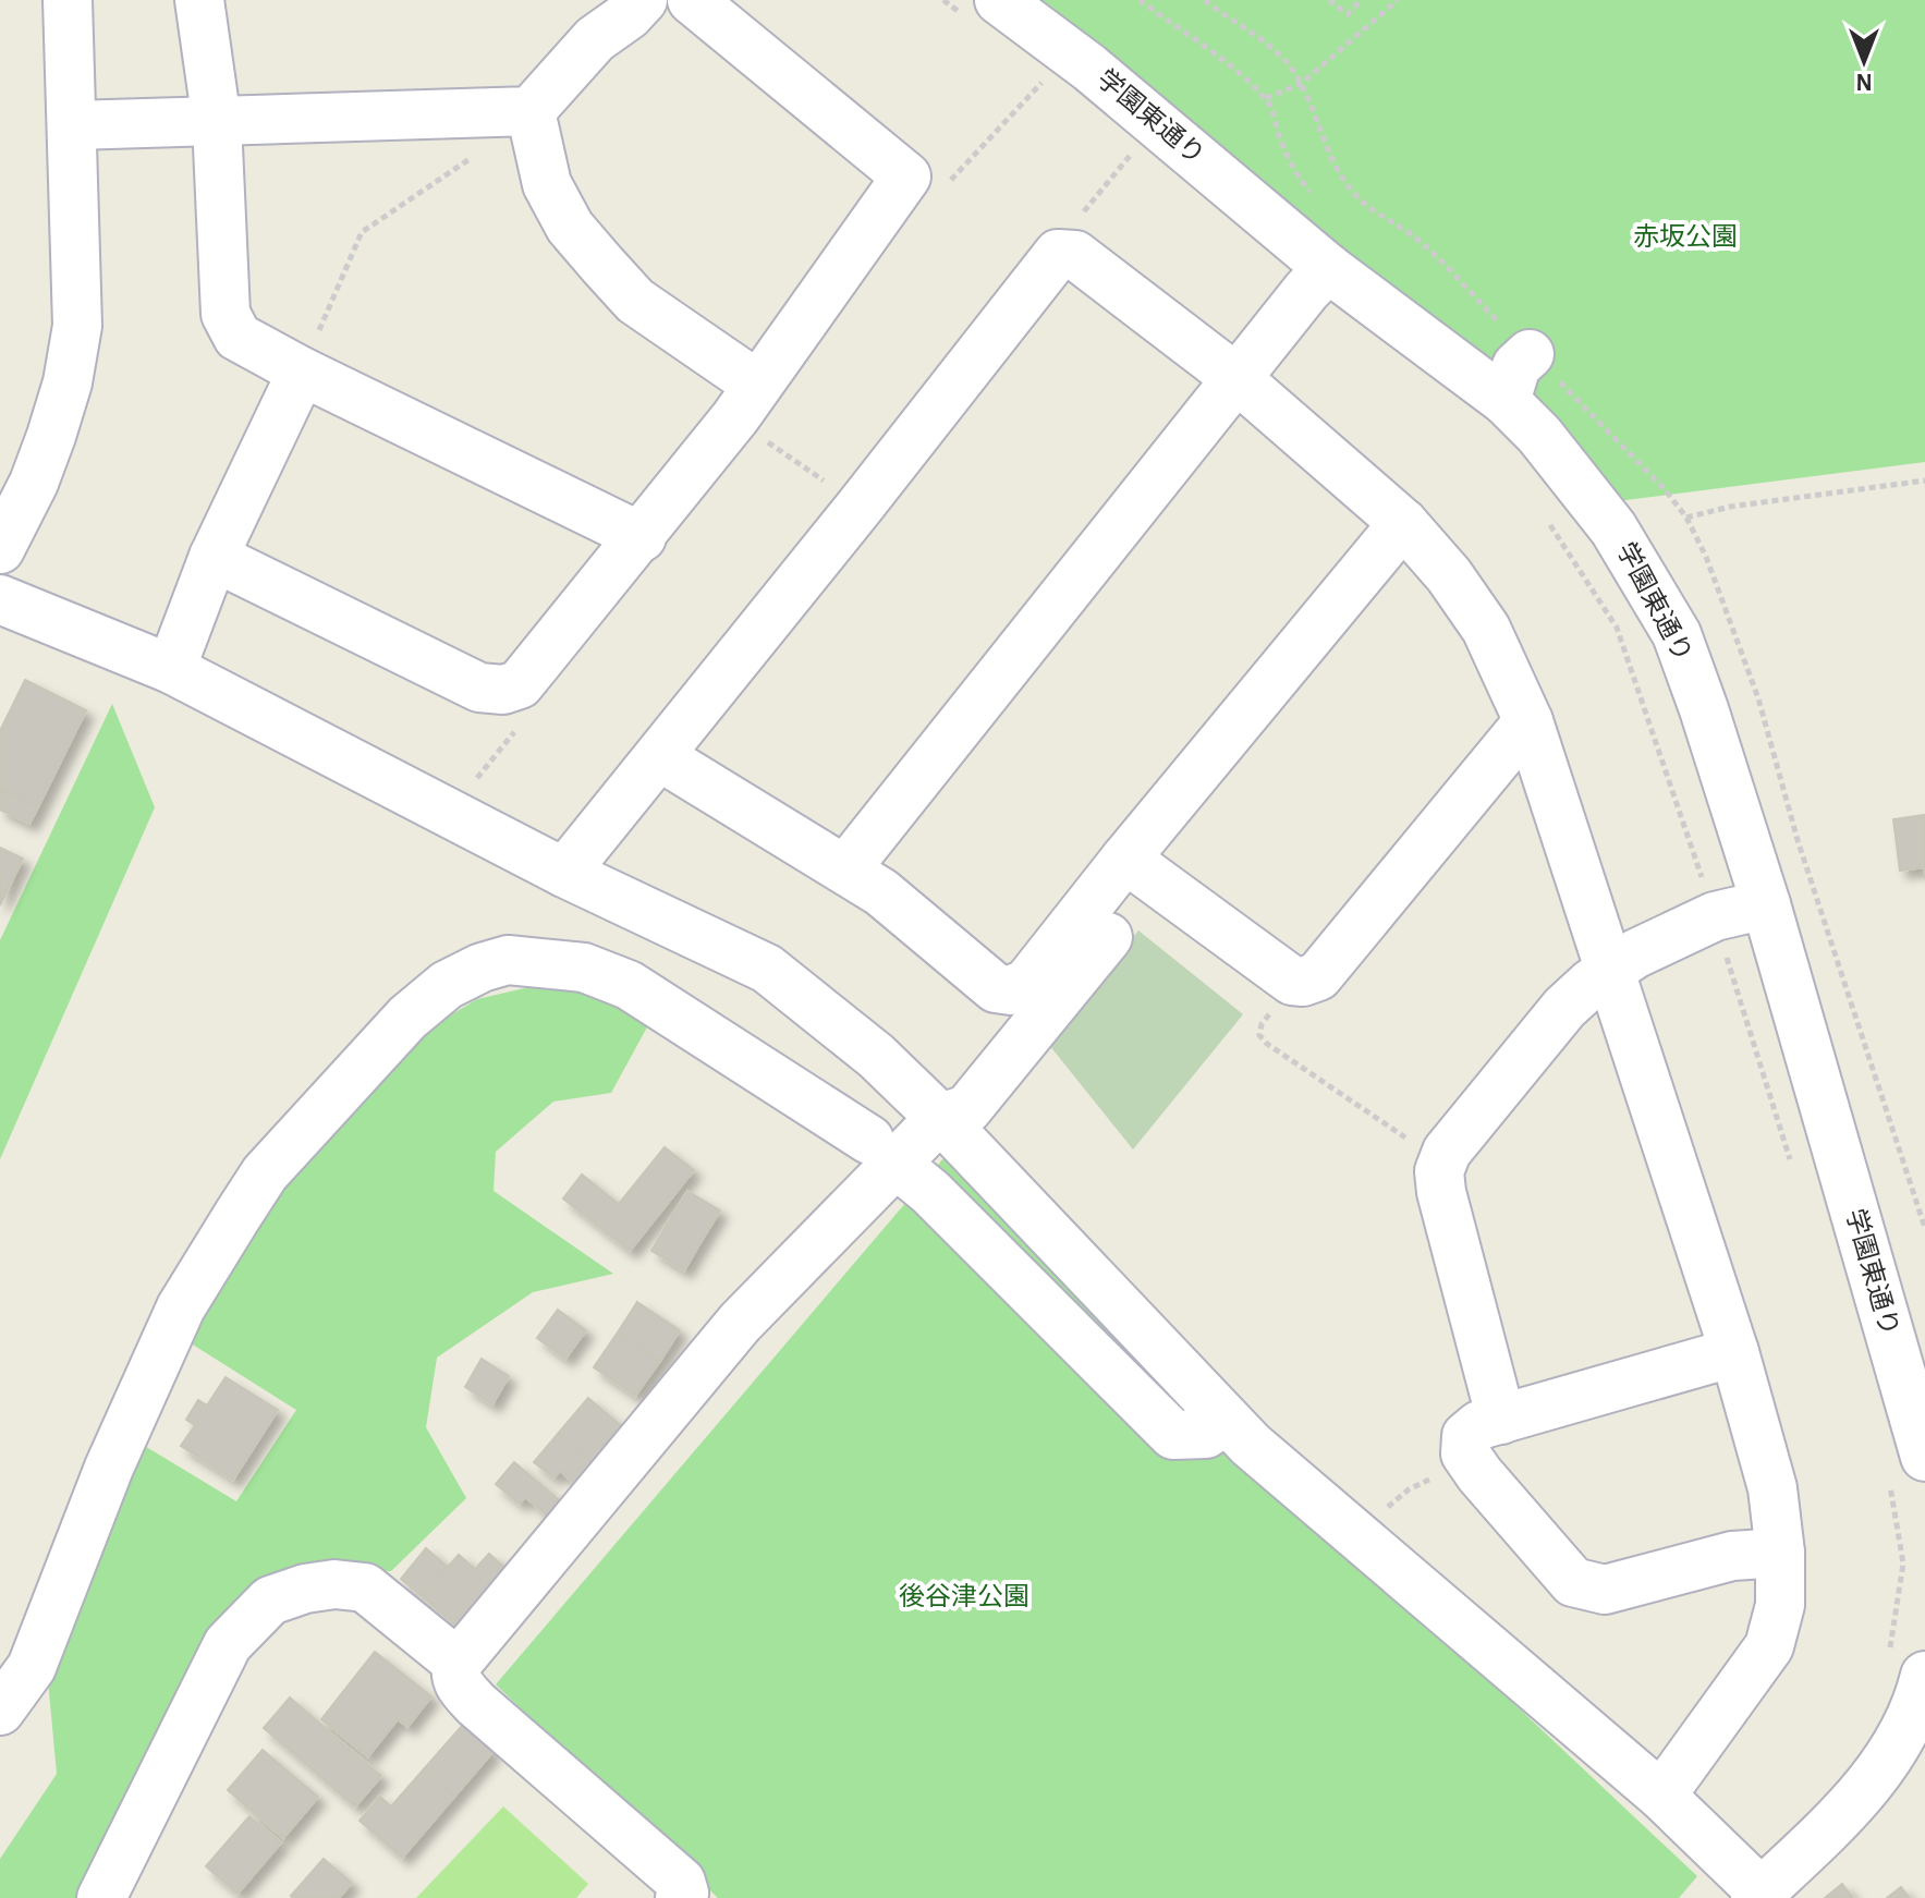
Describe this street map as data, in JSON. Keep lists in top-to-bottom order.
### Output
{
  "streets": {
    "street": ["学園東通り"]
  },
  "parks": ["赤坂公園", "後谷津公園"],
  "north": "bottom"
}
